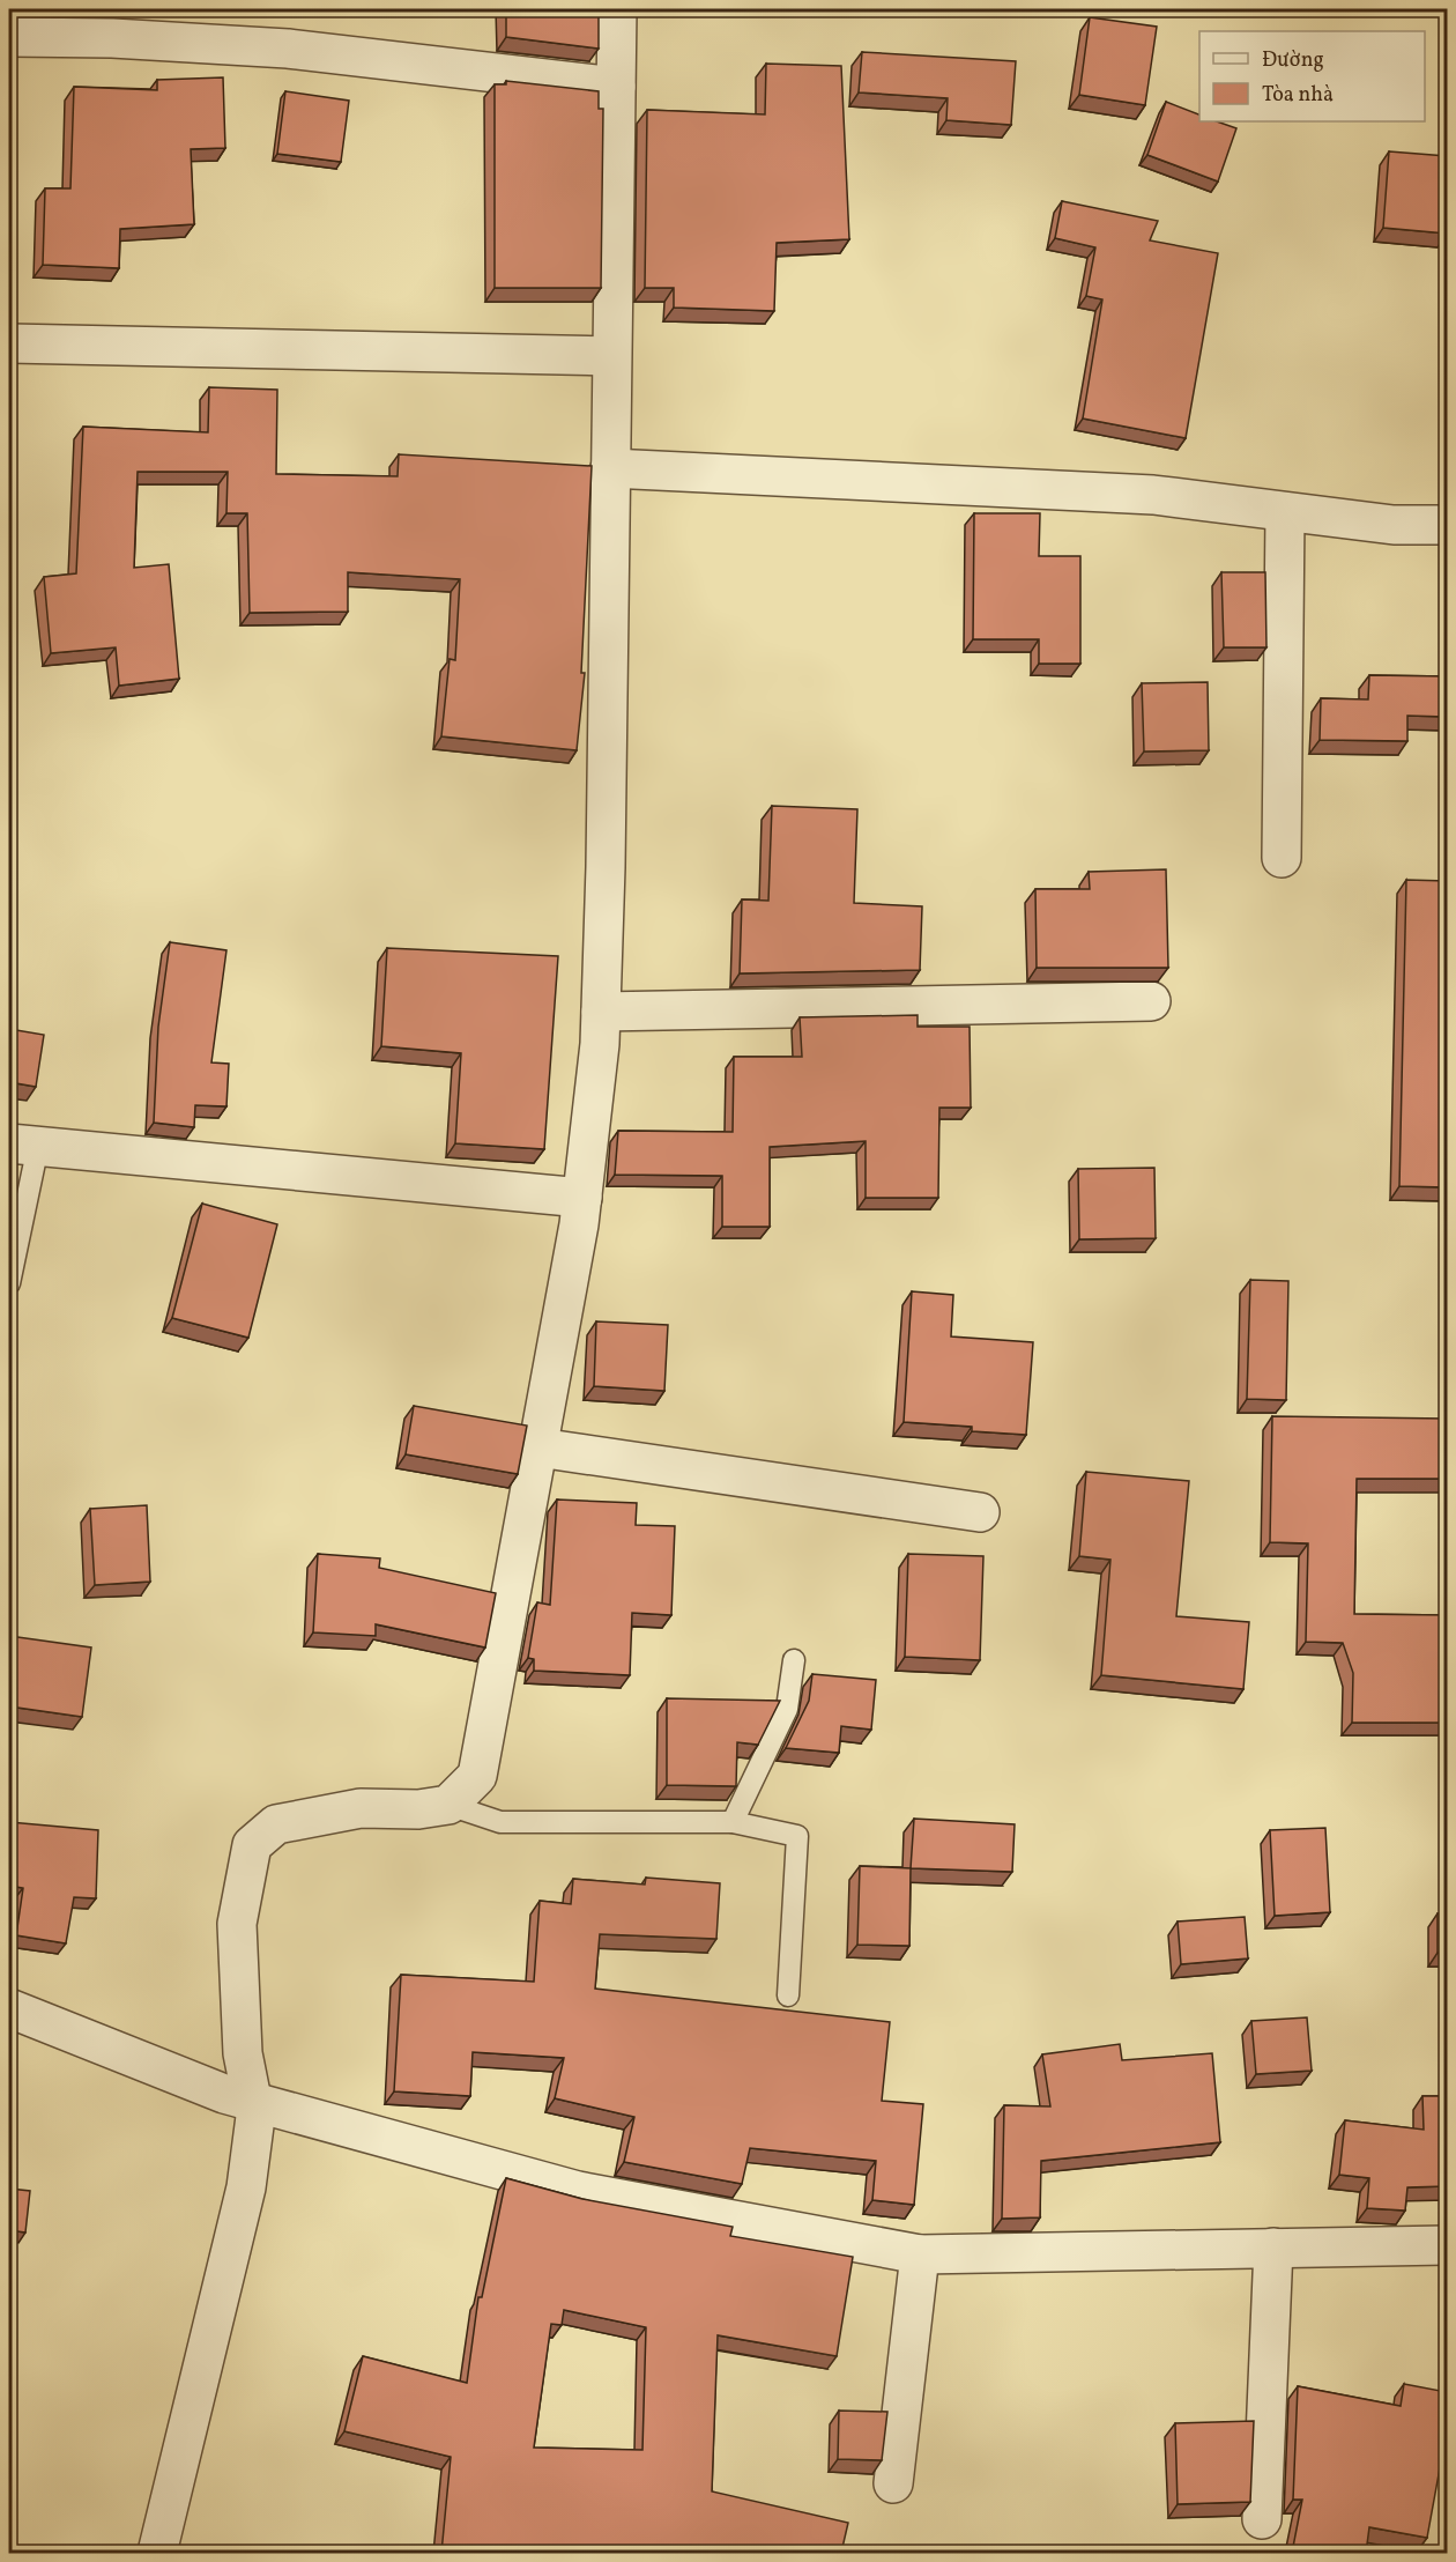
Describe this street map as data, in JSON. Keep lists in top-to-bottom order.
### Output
{
  "legend": ["Đường", "Tòa nhà"]
}
